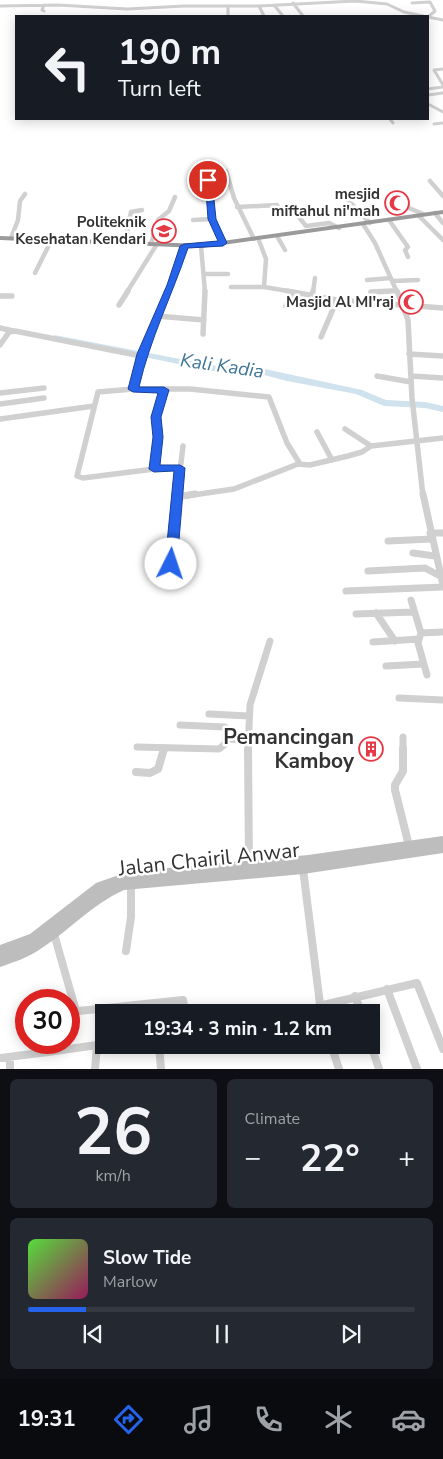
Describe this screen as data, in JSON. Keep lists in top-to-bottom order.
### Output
{
  "streets": {
    "main road": ["Jalan Chairil Anwar"]
  },
  "water": ["Kali Kadia"],
  "places": {
    "mosque": ["mesjid miftahul ni'mah", "Masjid Al MI'raj"],
    "school or university": ["Politeknik Kesehatan Kendari"],
    "building": ["Pemancingan Kamboy"]
  },
  "page": {
    "turn": ["190 m", "Turn left"],
    "limit": "30",
    "trip": "19:34 · 3 min · 1.2 km",
    "tile": [
      ["26", "km/h"],
      "Climate"
    ],
    "heat": ["−", "22°", "+"],
    "song": ["Slow Tide", "Marlow"],
    "tabs": "19:31"
  }
}
